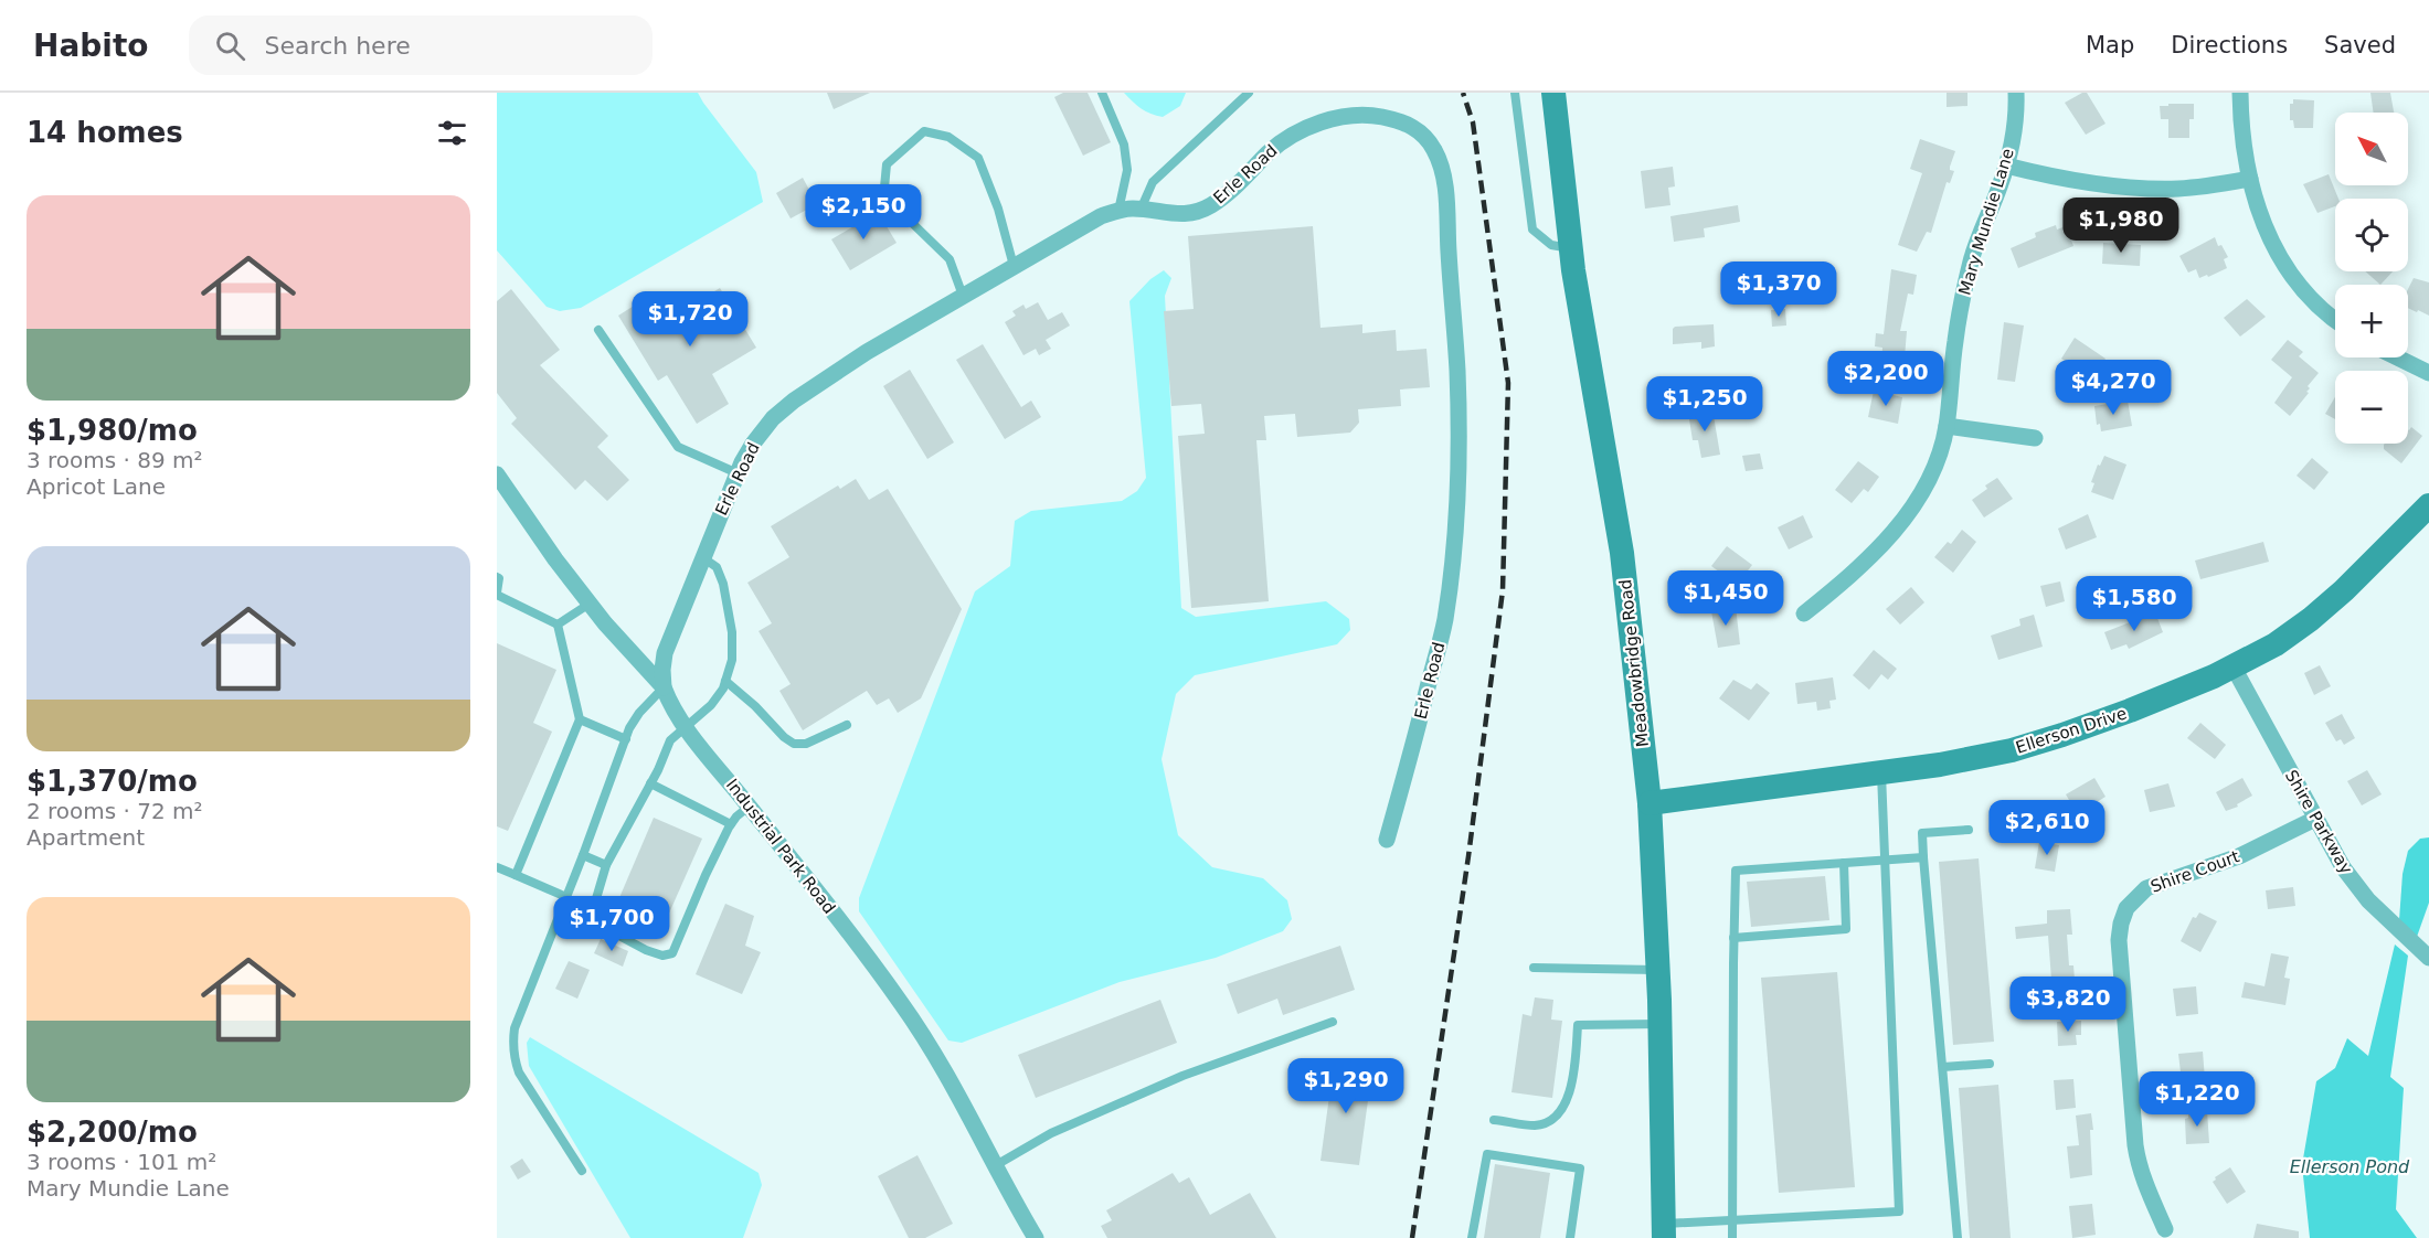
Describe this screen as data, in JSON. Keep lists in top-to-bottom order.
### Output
{
  "streets": {
    "main road": ["Meadowbridge Road", "Ellerson Drive"],
    "street": [
      "Erle Road",
      "Mary Mundie Lane",
      "Shire Parkway",
      "Industrial Park Road",
      "Shire Court"
    ]
  },
  "crossings": [
    ["Erle Road", "Industrial Park Road"],
    ["Meadowbridge Road", "Ellerson Drive"],
    ["Ellerson Drive", "Shire Parkway"],
    ["Shire Parkway", "Shire Court"]
  ],
  "water": ["Ellerson Pond"],
  "north": "top left",
  "page": {
    "header": "Habito",
    "search": "Search here",
    "nav": ["Map", "Directions", "Saved"],
    "heading": "14 homes",
    "map_buttons": ["+", "−"],
    "list": [
      {
        "name": "$1,980/mo",
        "note": "3 rooms · 89 m² · Apricot Lane"
      },
      {
        "name": "$1,370/mo",
        "note": "2 rooms · 72 m² · Apartment"
      },
      {
        "name": "$2,200/mo",
        "note": "3 rooms · 101 m² · Mary Mundie Lane"
      }
    ],
    "price": [
      "$2,150",
      "$1,980",
      "$1,370",
      "$1,720",
      "$2,200",
      "$4,270",
      "$1,250",
      "$1,450",
      "$1,580",
      "$2,610",
      "$1,700",
      "$3,820",
      "$1,290",
      "$1,220"
    ]
  }
}
